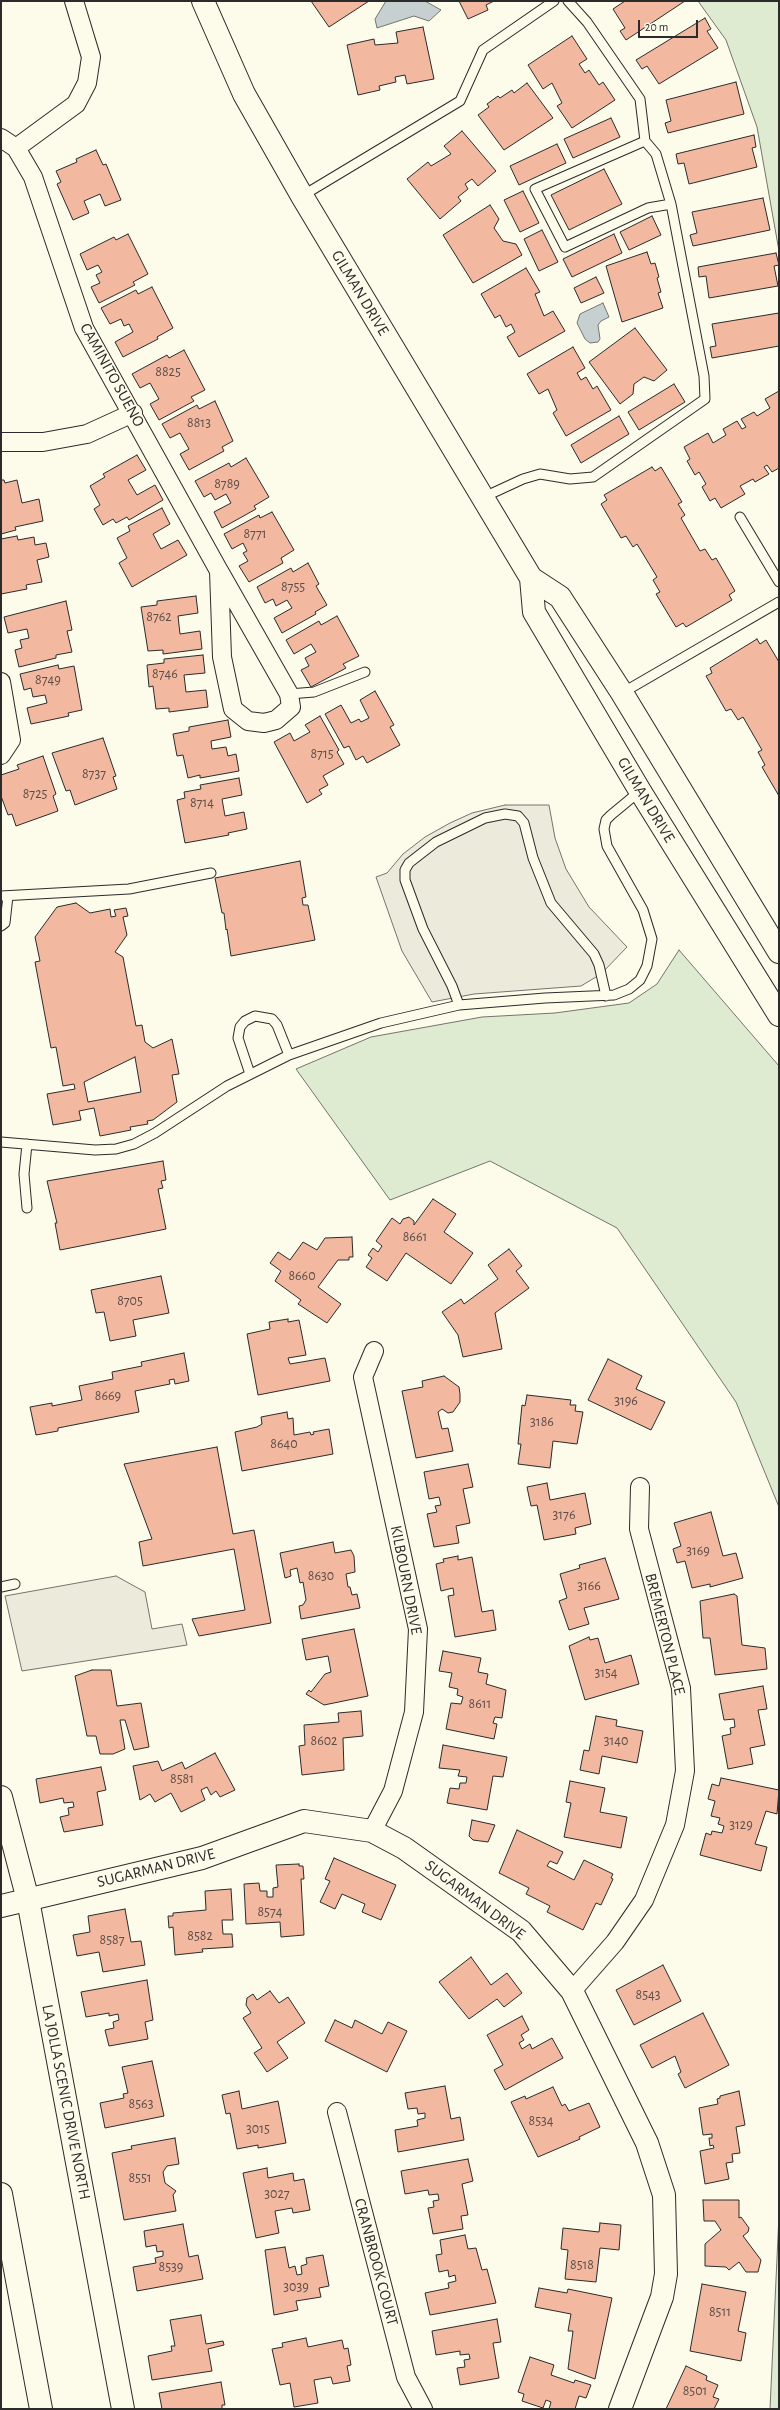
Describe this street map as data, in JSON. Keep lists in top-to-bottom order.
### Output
{
  "streets": {
    "main road": ["GILMAN DRIVE", "SUGARMAN DRIVE", "LA JOLLA SCENIC DRIVE NORTH"],
    "street": [
      "CAMINITO SUENO",
      "KILBOURN DRIVE",
      "BREMERTON PLACE",
      "CRANBROOK COURT"
    ]
  },
  "crossings": [
    ["KILBOURN DRIVE", "SUGARMAN DRIVE"],
    ["BREMERTON PLACE", "SUGARMAN DRIVE"],
    ["SUGARMAN DRIVE", "LA JOLLA SCENIC DRIVE NORTH"]
  ],
  "house_numbers": [
    "8825",
    "8813",
    "8789",
    "8771",
    "8755",
    "8762",
    "8746",
    "8749",
    "8715",
    "8737",
    "8725",
    "8714",
    "8661",
    "8660",
    "8705",
    "8669",
    "3196",
    "3186",
    "8640",
    "3176",
    "3169",
    "8630",
    "3166",
    "3154",
    "8611",
    "8602",
    "3140",
    "8581",
    "3129",
    "8574",
    "8582",
    "8587",
    "8543",
    "8563",
    "8534",
    "3015",
    "8551",
    "3027",
    "8518",
    "8539",
    "3039",
    "8511",
    "8501"
  ],
  "scale_bar": "20 m"
}
